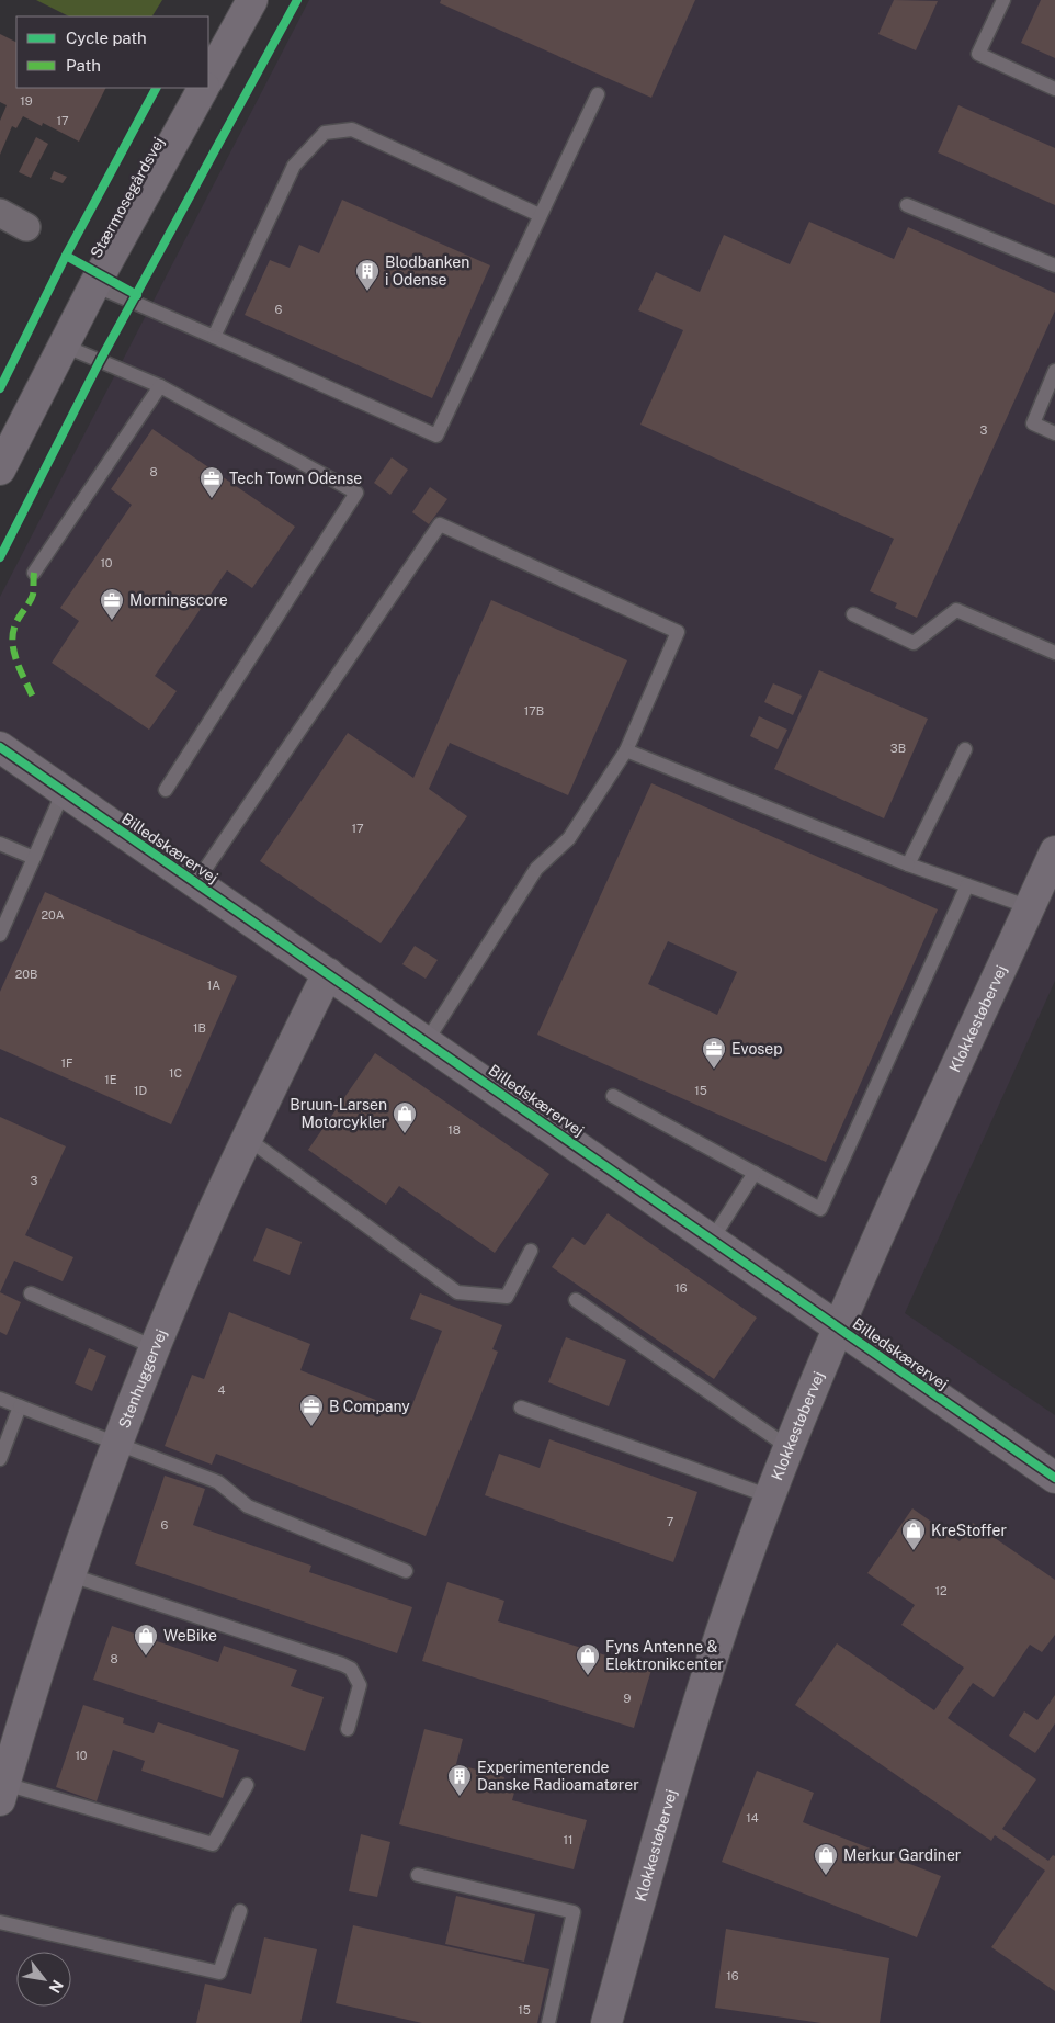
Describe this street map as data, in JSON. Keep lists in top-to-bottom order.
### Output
{
  "streets": {
    "street": [
      "Stærmosegårdsvej",
      "Billedskærervej",
      "Klokkestøbervej",
      "Stenhuggervej"
    ]
  },
  "crossings": [
    ["Billedskærervej", "Klokkestøbervej"],
    ["Billedskærervej", "Stenhuggervej"]
  ],
  "places": {
    "building": ["Blodbanken i Odense", "Experimenterende Danske Radioamatører"],
    "office": [
      "Tech Town Odense",
      "Morningscore",
      "Evosep",
      "B Company"
    ],
    "shop": [
      "Bruun-Larsen Motorcykler",
      "KreStoffer",
      "WeBike",
      "Fyns Antenne & Elektronikcenter",
      "Merkur Gardiner"
    ]
  },
  "house_numbers": [
    "19",
    "17",
    "6",
    "3",
    "8",
    "10",
    "17B",
    "3B",
    "17",
    "20A",
    "20B",
    "1A",
    "1B",
    "1F",
    "1C",
    "1E",
    "1D",
    "15",
    "18",
    "3",
    "16",
    "4",
    "7",
    "6",
    "12",
    "8",
    "9",
    "10",
    "14",
    "11",
    "16",
    "15"
  ],
  "legend": ["Cycle path", "Path"],
  "north": "bottom right"
}
